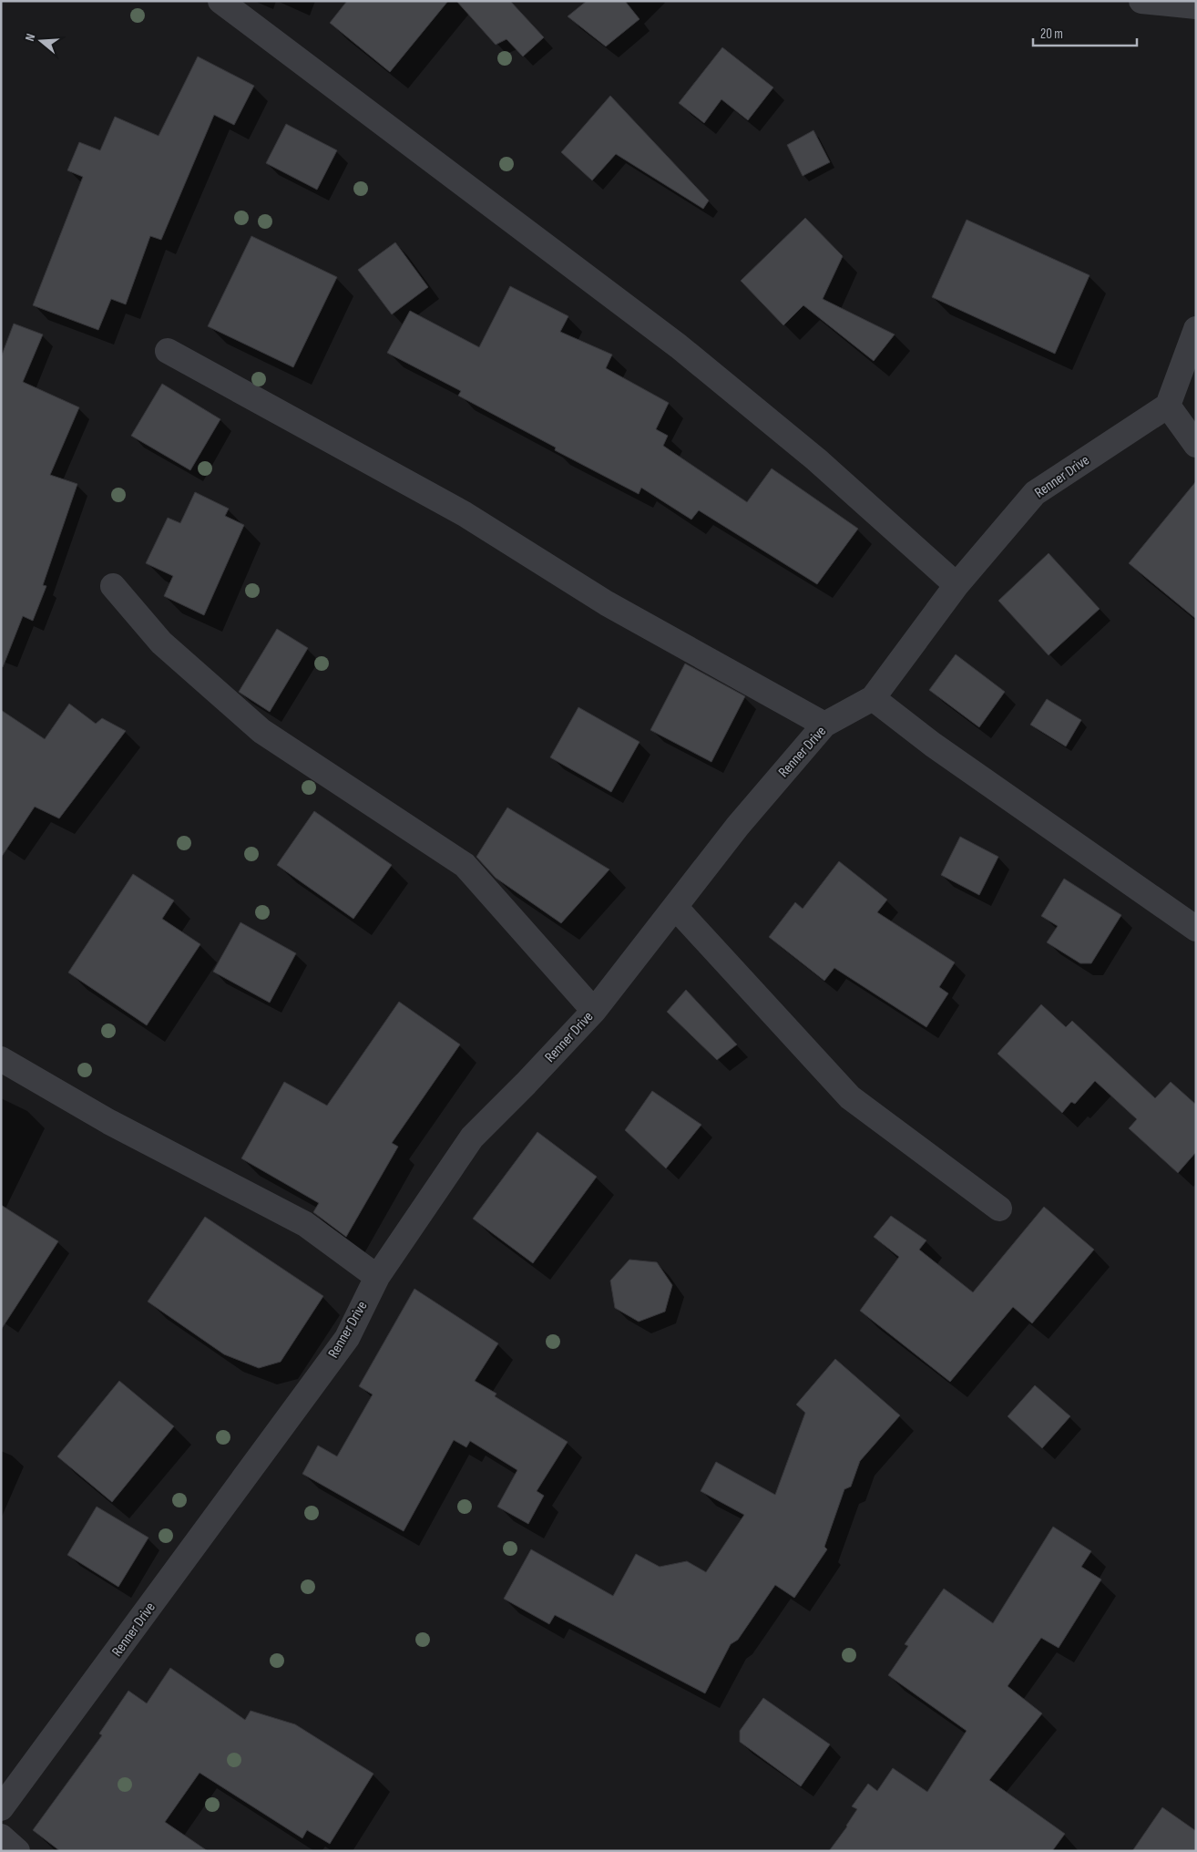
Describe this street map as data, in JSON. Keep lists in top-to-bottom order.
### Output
{
  "streets": {
    "street": ["Renner Drive"]
  },
  "scale_bar": "20 m",
  "north": "left"
}
